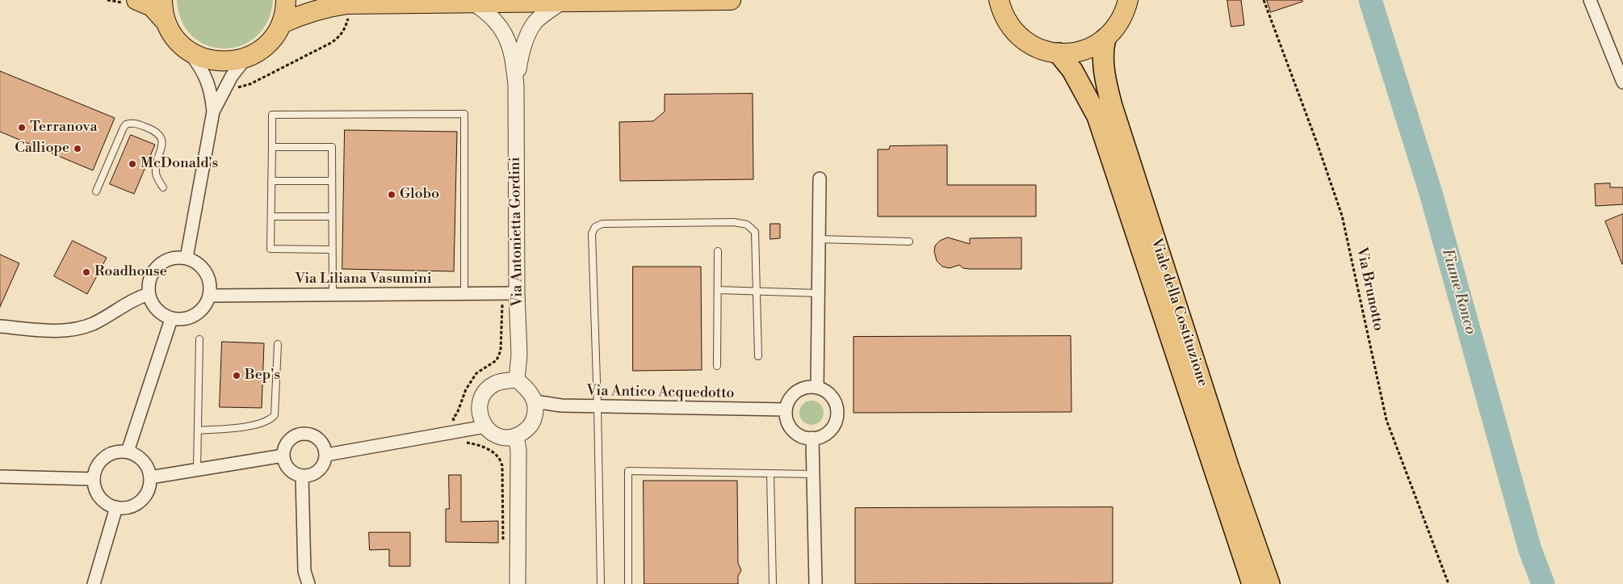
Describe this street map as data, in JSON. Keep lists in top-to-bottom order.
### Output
{
  "streets": {
    "highway": ["Viale della Costituzione"],
    "street": ["Via Antonietta Gordini", "Via Liliana Vasumini", "Via Antico Acquedotto"],
    "path": ["Via Brunotto"]
  },
  "crossings": [
    ["Via Antonietta Gordini", "Via Liliana Vasumini"],
    ["Via Antonietta Gordini", "Via Antico Acquedotto"]
  ],
  "water": ["Fiume Ronco"],
  "places": [
    "Terranova",
    "Calliope",
    "McDonald's",
    "Globo",
    "Roadhouse",
    "Bep's"
  ]
}
